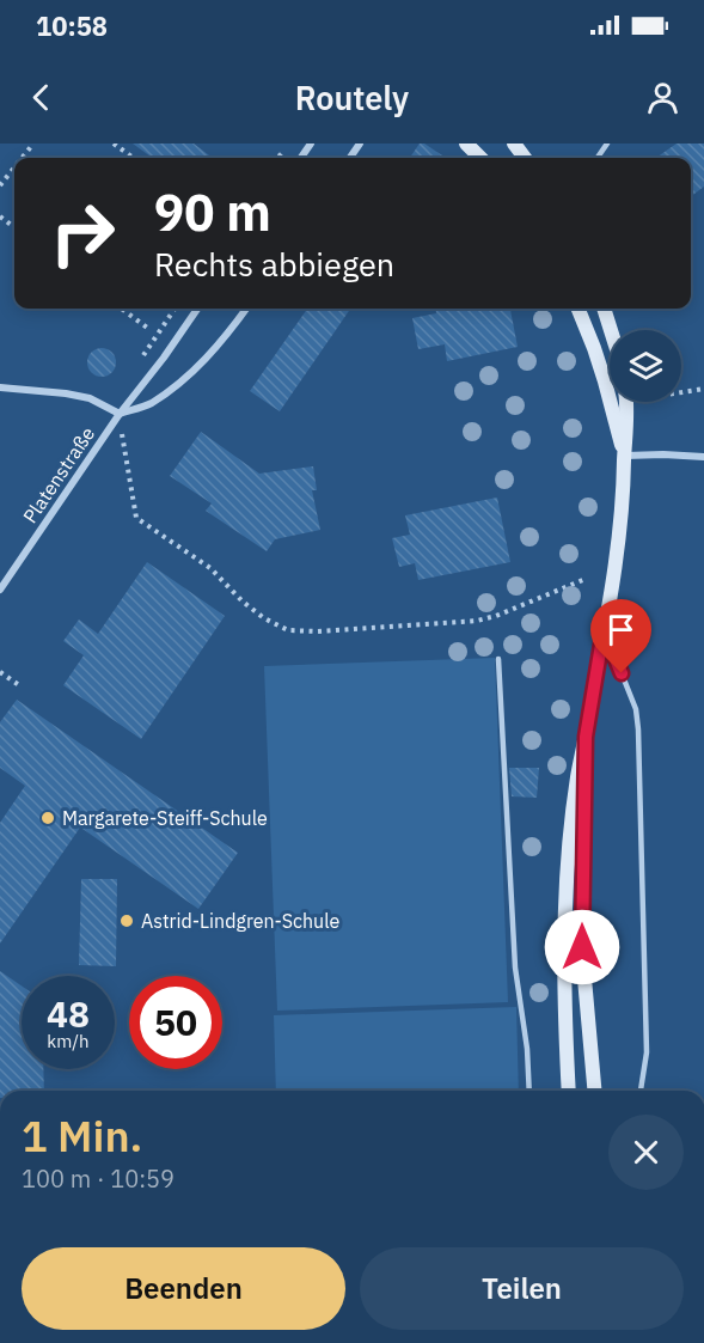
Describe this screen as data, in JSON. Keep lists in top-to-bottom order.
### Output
{
  "streets": {
    "street": ["Platenstraße"]
  },
  "places": ["Margarete-Steiff-Schule", "Astrid-Lindgren-Schule"],
  "page": {
    "status": "10:58",
    "header": "Routely",
    "turn": ["90 m", "Rechts abbiegen"],
    "speed": "48 km/h",
    "limit": "50",
    "heading": ["1 Min.", "100 m · 10:59"],
    "buttons": ["Beenden", "Teilen"]
  }
}
